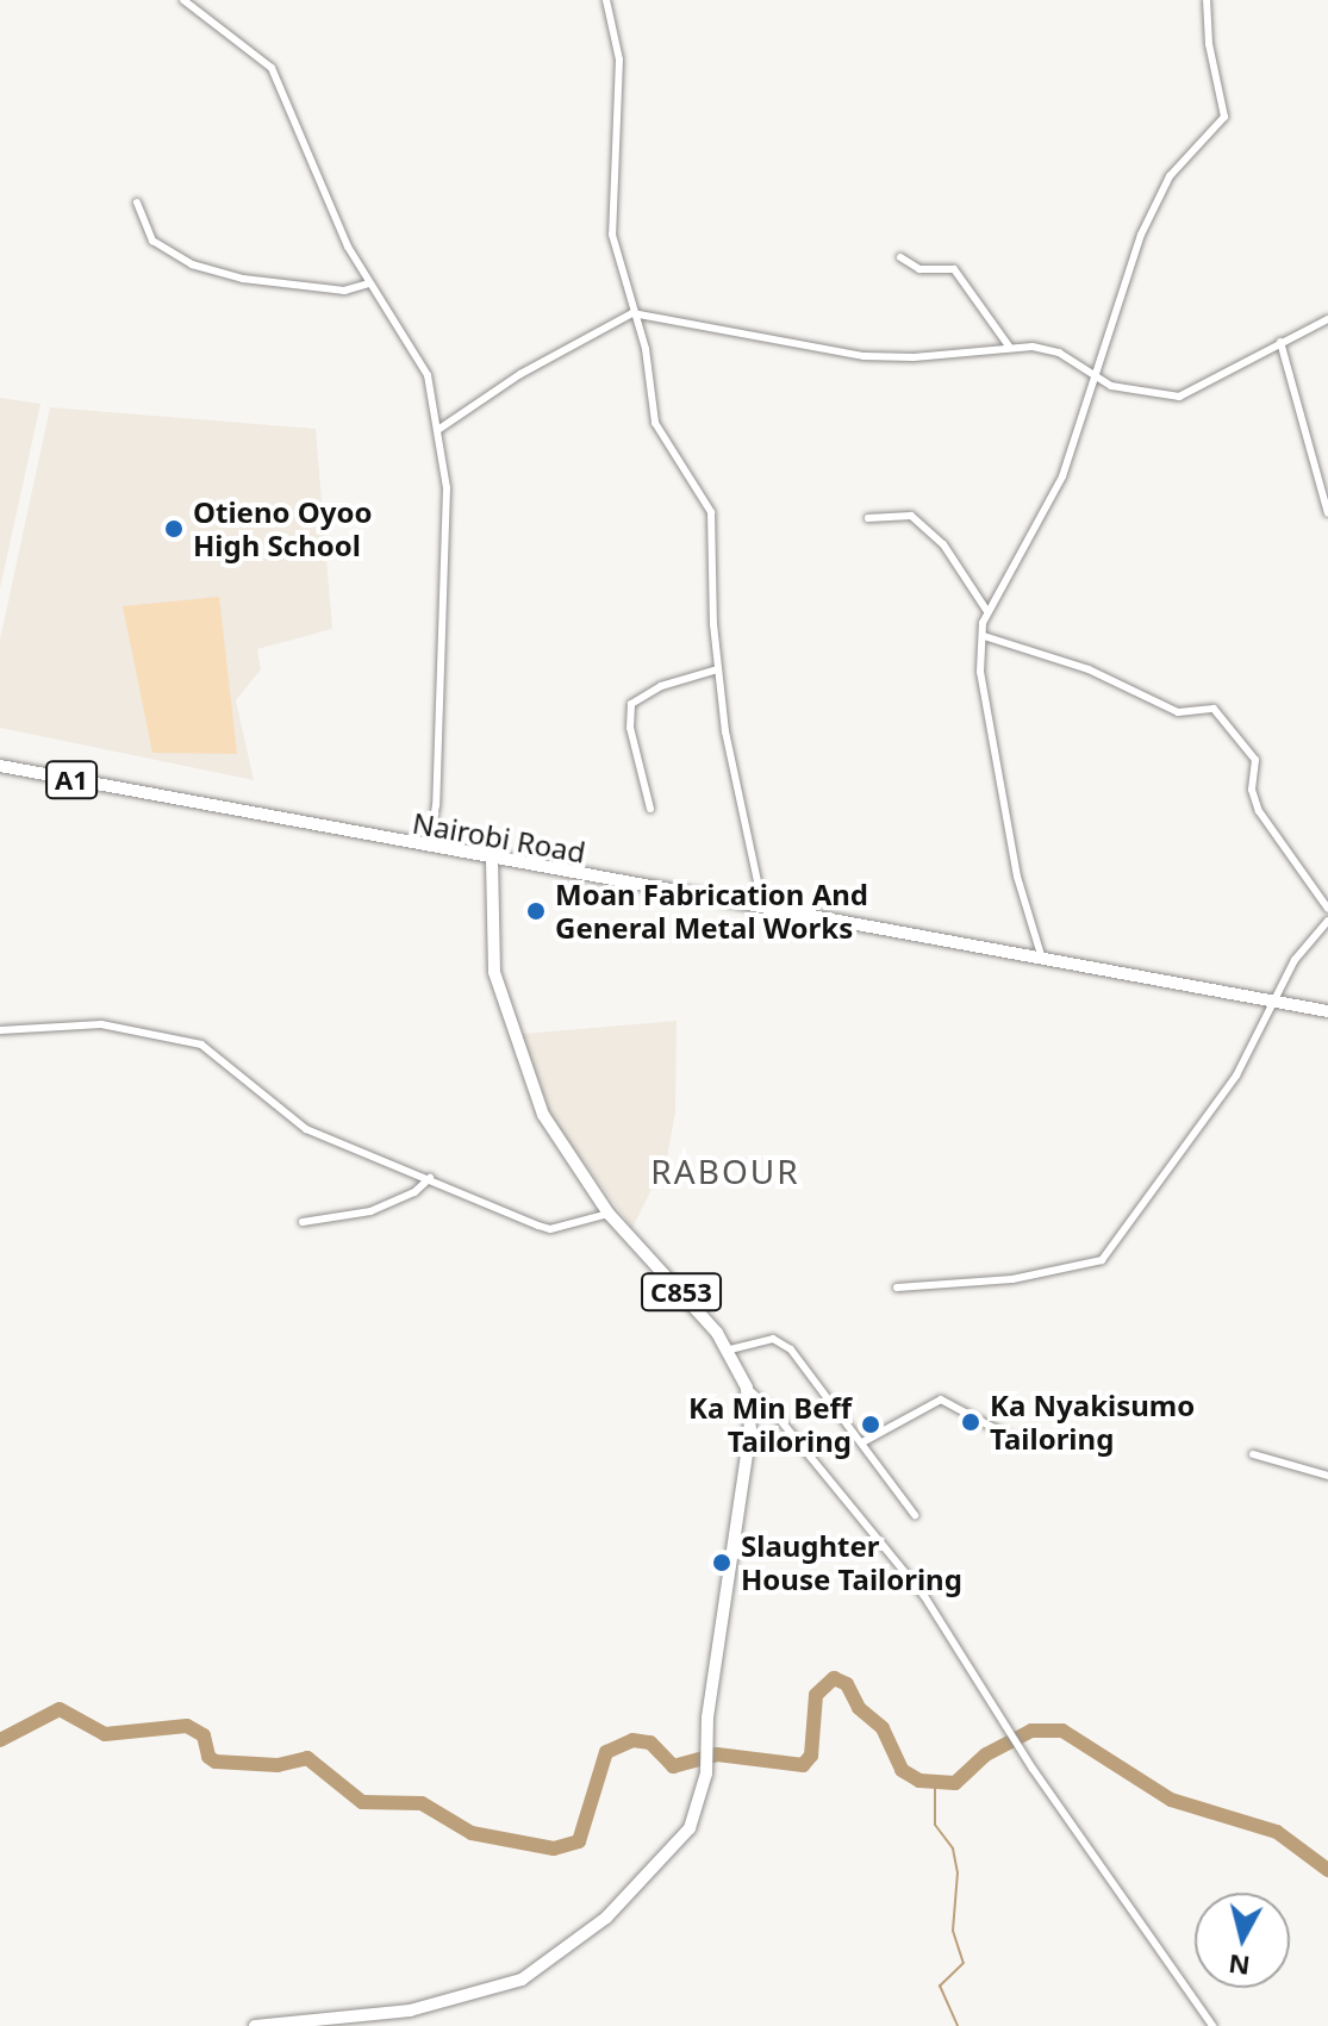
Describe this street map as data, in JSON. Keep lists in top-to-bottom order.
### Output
{
  "streets": {
    "main road": ["A1", "Nairobi Road", "C853"]
  },
  "crossings": [
    ["Nairobi Road", "C853"]
  ],
  "districts": ["RABOUR"],
  "places": [
    "Otieno Oyoo High School",
    "Moan Fabrication And General Metal Works",
    "Ka Nyakisumo Tailoring",
    "Ka Min Beff Tailoring",
    "Slaughter House Tailoring"
  ],
  "north": "bottom"
}
